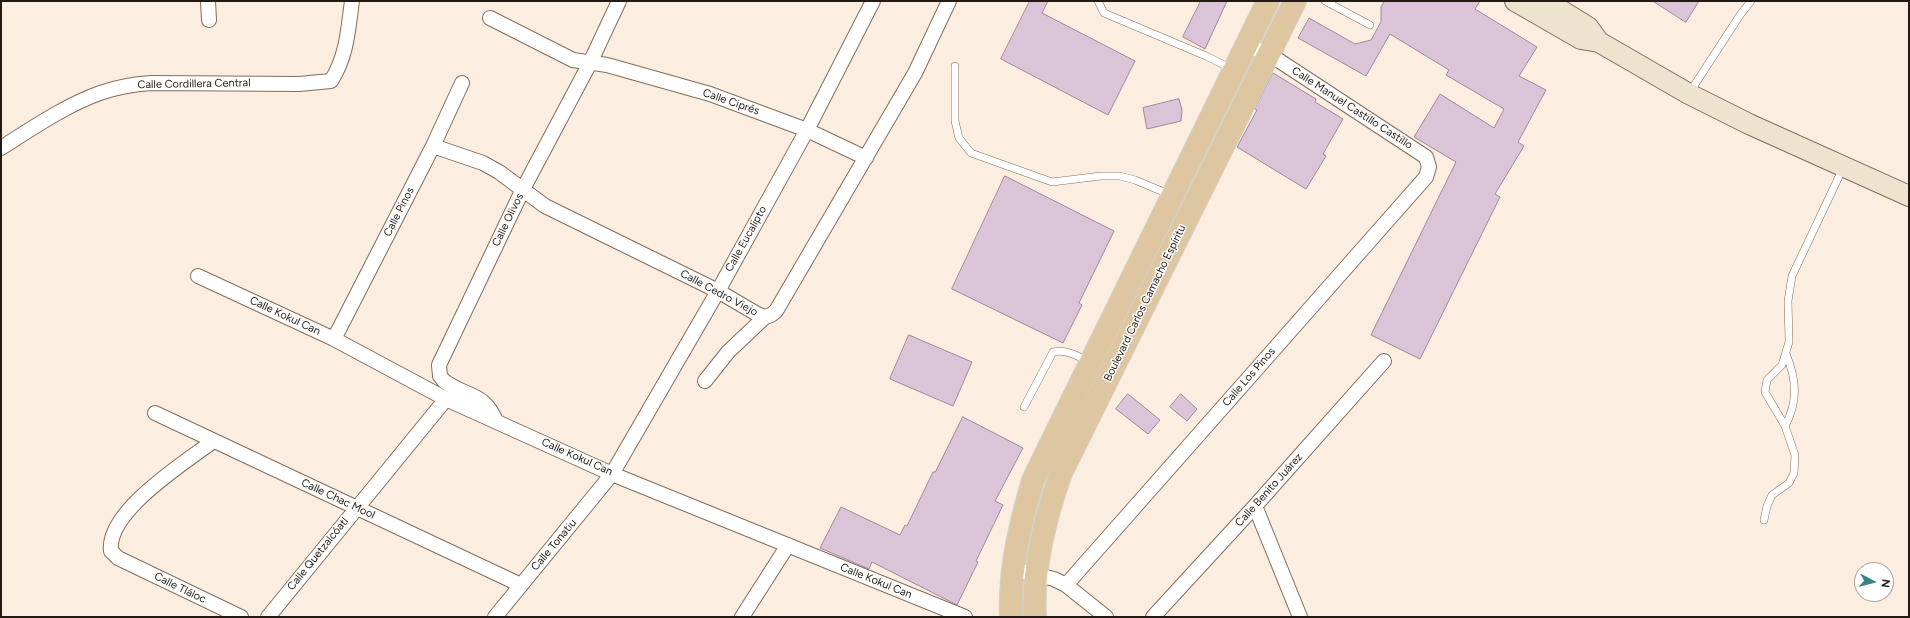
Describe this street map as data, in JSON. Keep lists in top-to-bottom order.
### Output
{
  "streets": {
    "main road": ["Boulevard Carlos Camacho Espíritu"],
    "street": [
      "Calle Cordillera Central",
      "Calle Ciprés",
      "Calle Manuel Castillo Castillo",
      "Calle Pinos",
      "Calle Olivos",
      "Calle Eucalipto",
      "Calle Cedro Viejo",
      "Calle Kokul Can",
      "Calle Los Pinos",
      "Calle Benito Juárez",
      "Calle Chac Mool",
      "Calle Tonatiu",
      "Calle Quetzalcóatl",
      "Calle Tláloc"
    ]
  },
  "crossings": [
    ["Calle Ciprés", "Calle Olivos"],
    ["Calle Ciprés", "Calle Eucalipto"],
    ["Calle Ciprés", "Calle Cedro Viejo"],
    ["Calle Manuel Castillo Castillo", "Boulevard Carlos Camacho Espíritu"],
    ["Calle Manuel Castillo Castillo", "Calle Los Pinos"],
    ["Calle Pinos", "Calle Cedro Viejo"],
    ["Calle Pinos", "Calle Kokul Can"],
    ["Calle Olivos", "Calle Cedro Viejo"],
    ["Calle Olivos", "Calle Kokul Can"],
    ["Calle Eucalipto", "Calle Cedro Viejo"],
    ["Calle Eucalipto", "Calle Kokul Can"],
    ["Calle Eucalipto", "Calle Tonatiu"],
    ["Calle Kokul Can", "Calle Tonatiu"],
    ["Calle Kokul Can", "Calle Quetzalcóatl"],
    ["Calle Chac Mool", "Calle Tonatiu"],
    ["Calle Chac Mool", "Calle Quetzalcóatl"],
    ["Calle Chac Mool", "Calle Tláloc"]
  ],
  "north": "right"
}
